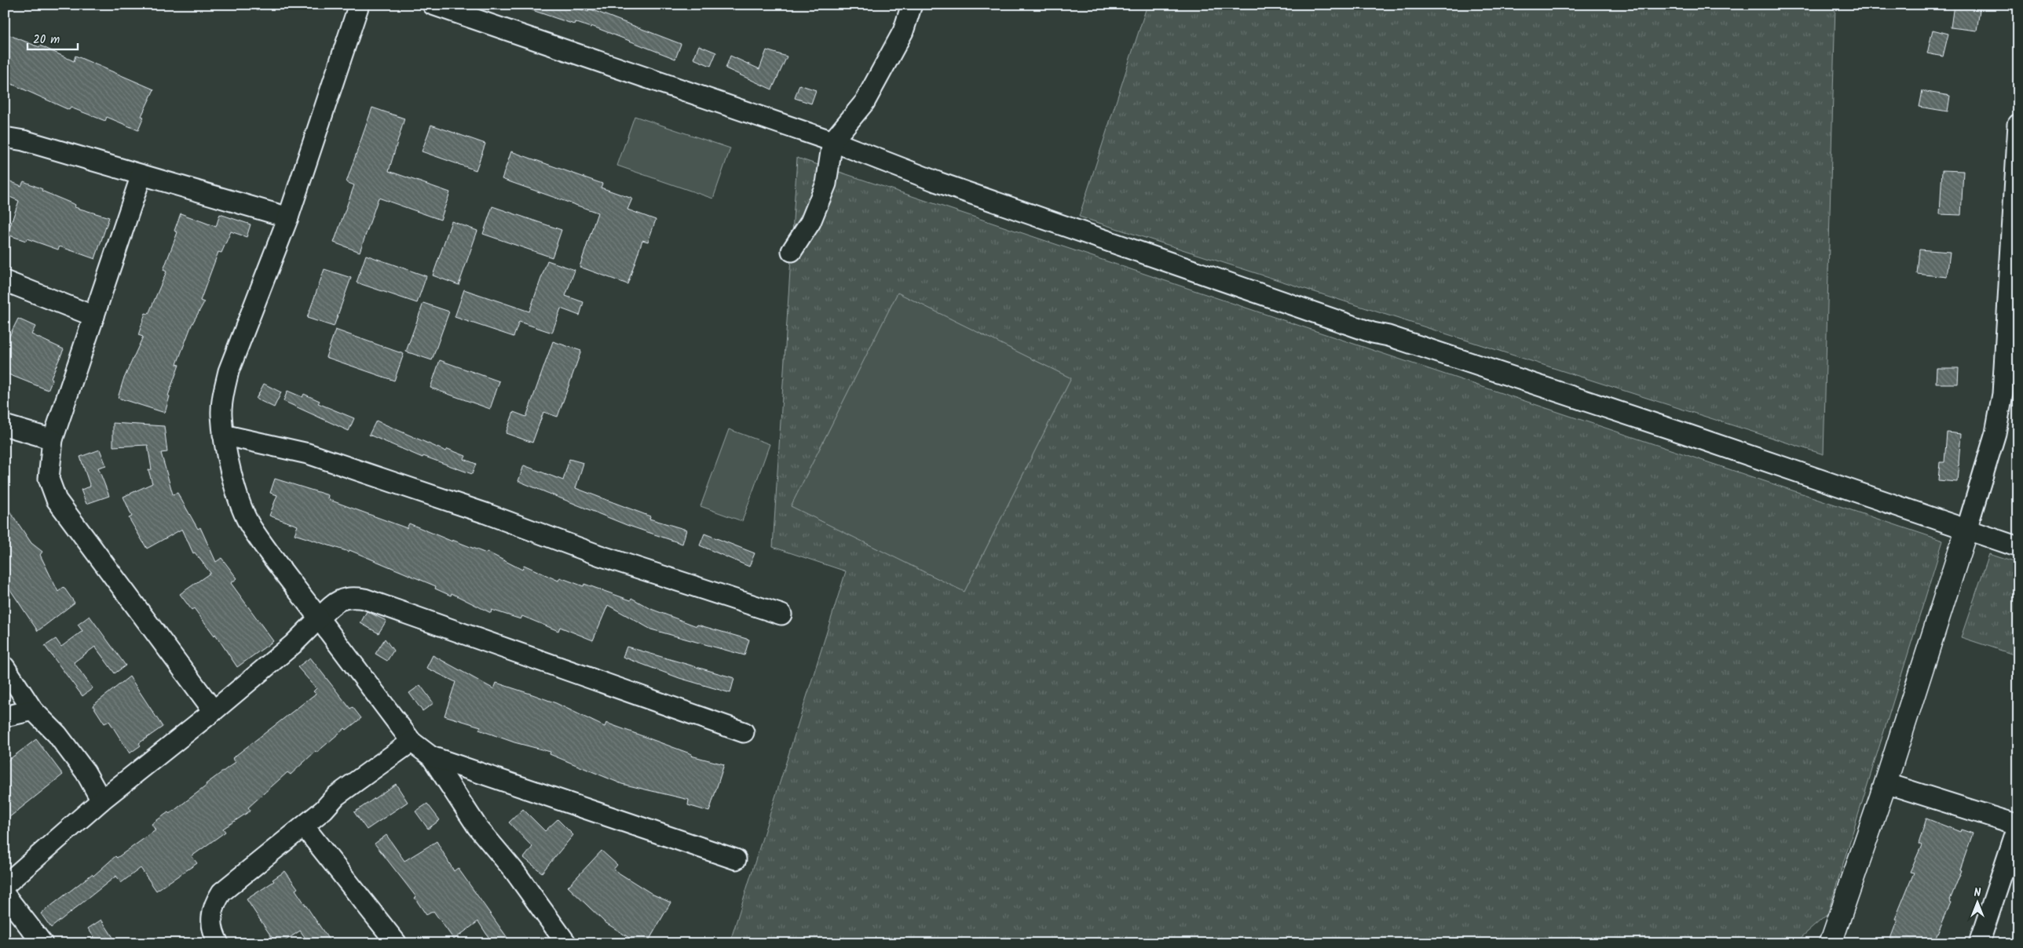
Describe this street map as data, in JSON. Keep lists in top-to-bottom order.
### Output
{
  "scale_bar": "20 m",
  "north": "top"
}
